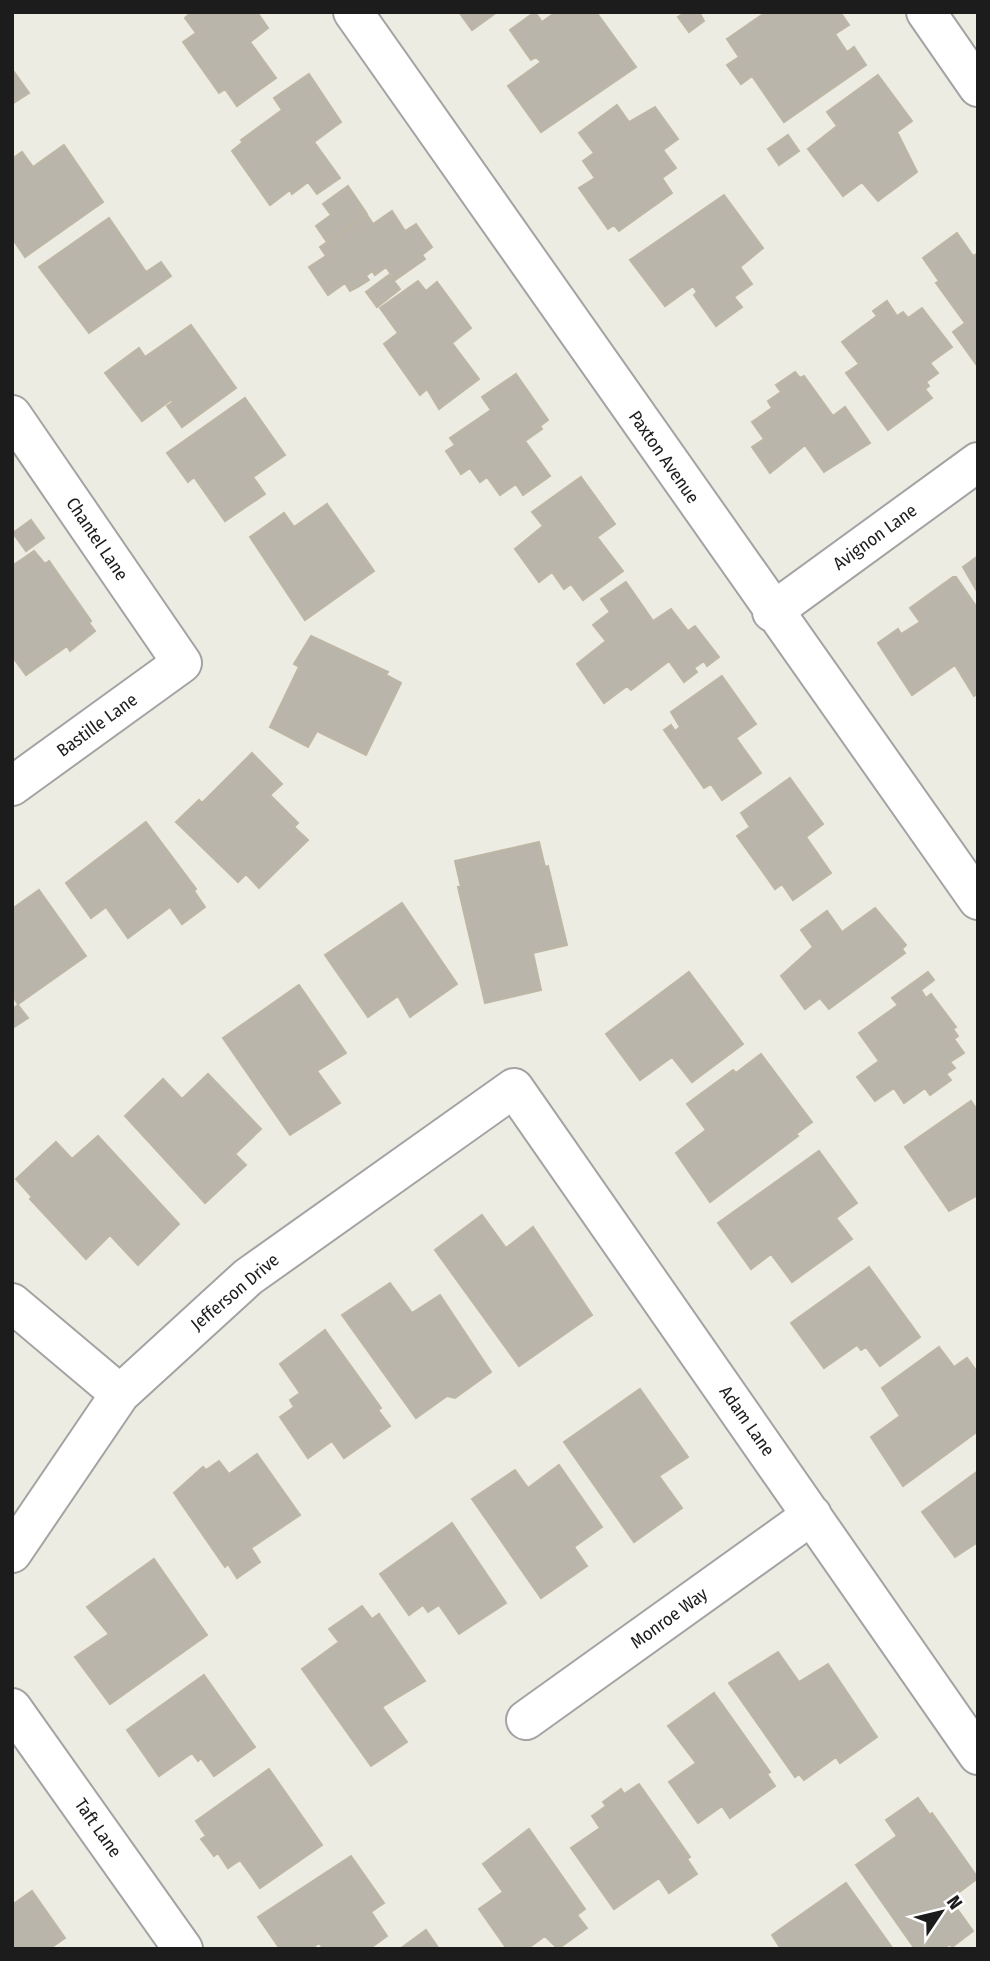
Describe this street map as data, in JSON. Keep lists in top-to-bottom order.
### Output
{
  "streets": {
    "street": [
      "Paxton Avenue",
      "Avignon Lane",
      "Chantel Lane",
      "Bastille Lane",
      "Jefferson Drive",
      "Adam Lane",
      "Monroe Way",
      "Taft Lane"
    ]
  },
  "crossings": [
    ["Paxton Avenue", "Avignon Lane"],
    ["Chantel Lane", "Bastille Lane"],
    ["Jefferson Drive", "Adam Lane"],
    ["Adam Lane", "Monroe Way"]
  ],
  "north": "top right"
}
